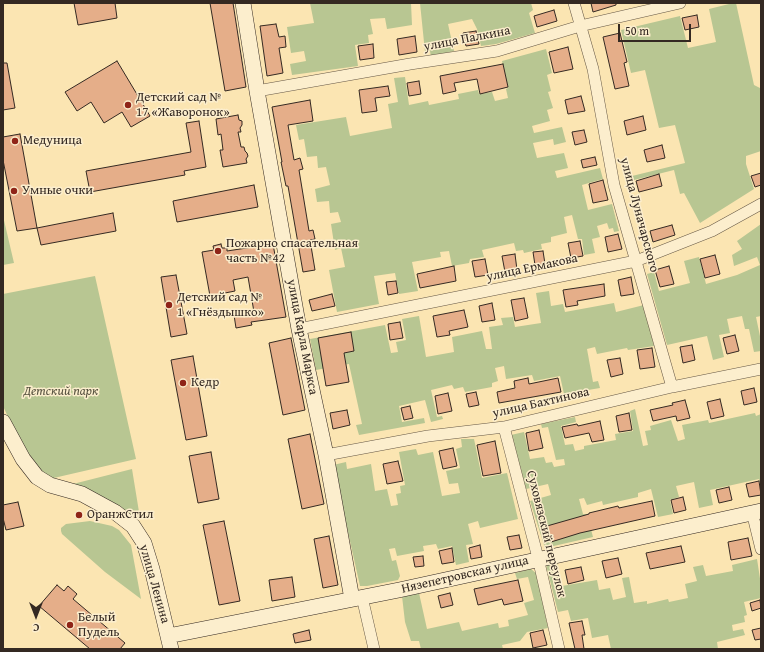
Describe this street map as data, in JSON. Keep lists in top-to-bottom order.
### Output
{
  "streets": {
    "main road": ["улица Карла Маркса", "Нязепетровская улица", "улица Ленина"],
    "street": [
      "улица Палкина",
      "улица Луначарского",
      "улица Ермакова",
      "улица Бахтинова",
      "Суховязский переулок"
    ]
  },
  "crossings": [
    ["улица Палкина", "улица Луначарского"],
    ["улица Палкина", "улица Карла Маркса"],
    ["улица Луначарского", "улица Ермакова"],
    ["улица Луначарского", "улица Бахтинова"],
    ["улица Ермакова", "улица Карла Маркса"],
    ["улица Карла Маркса", "улица Бахтинова"],
    ["улица Карла Маркса", "Нязепетровская улица"],
    ["улица Бахтинова", "Суховязский переулок"],
    ["Суховязский переулок", "Нязепетровская улица"],
    ["Нязепетровская улица", "улица Ленина"]
  ],
  "parks": ["Детский парк"],
  "places": [
    "Детский сад № 17 «Жаворонок»",
    "Медуница",
    "Умные очки",
    "Пожарно спасательная часть №42",
    "Детский сад № 1 «Гнёздышко»",
    "Кедр",
    "ОранжСтил",
    "Белый Пудель"
  ],
  "scale_bar": "50 m",
  "north": "bottom"
}
